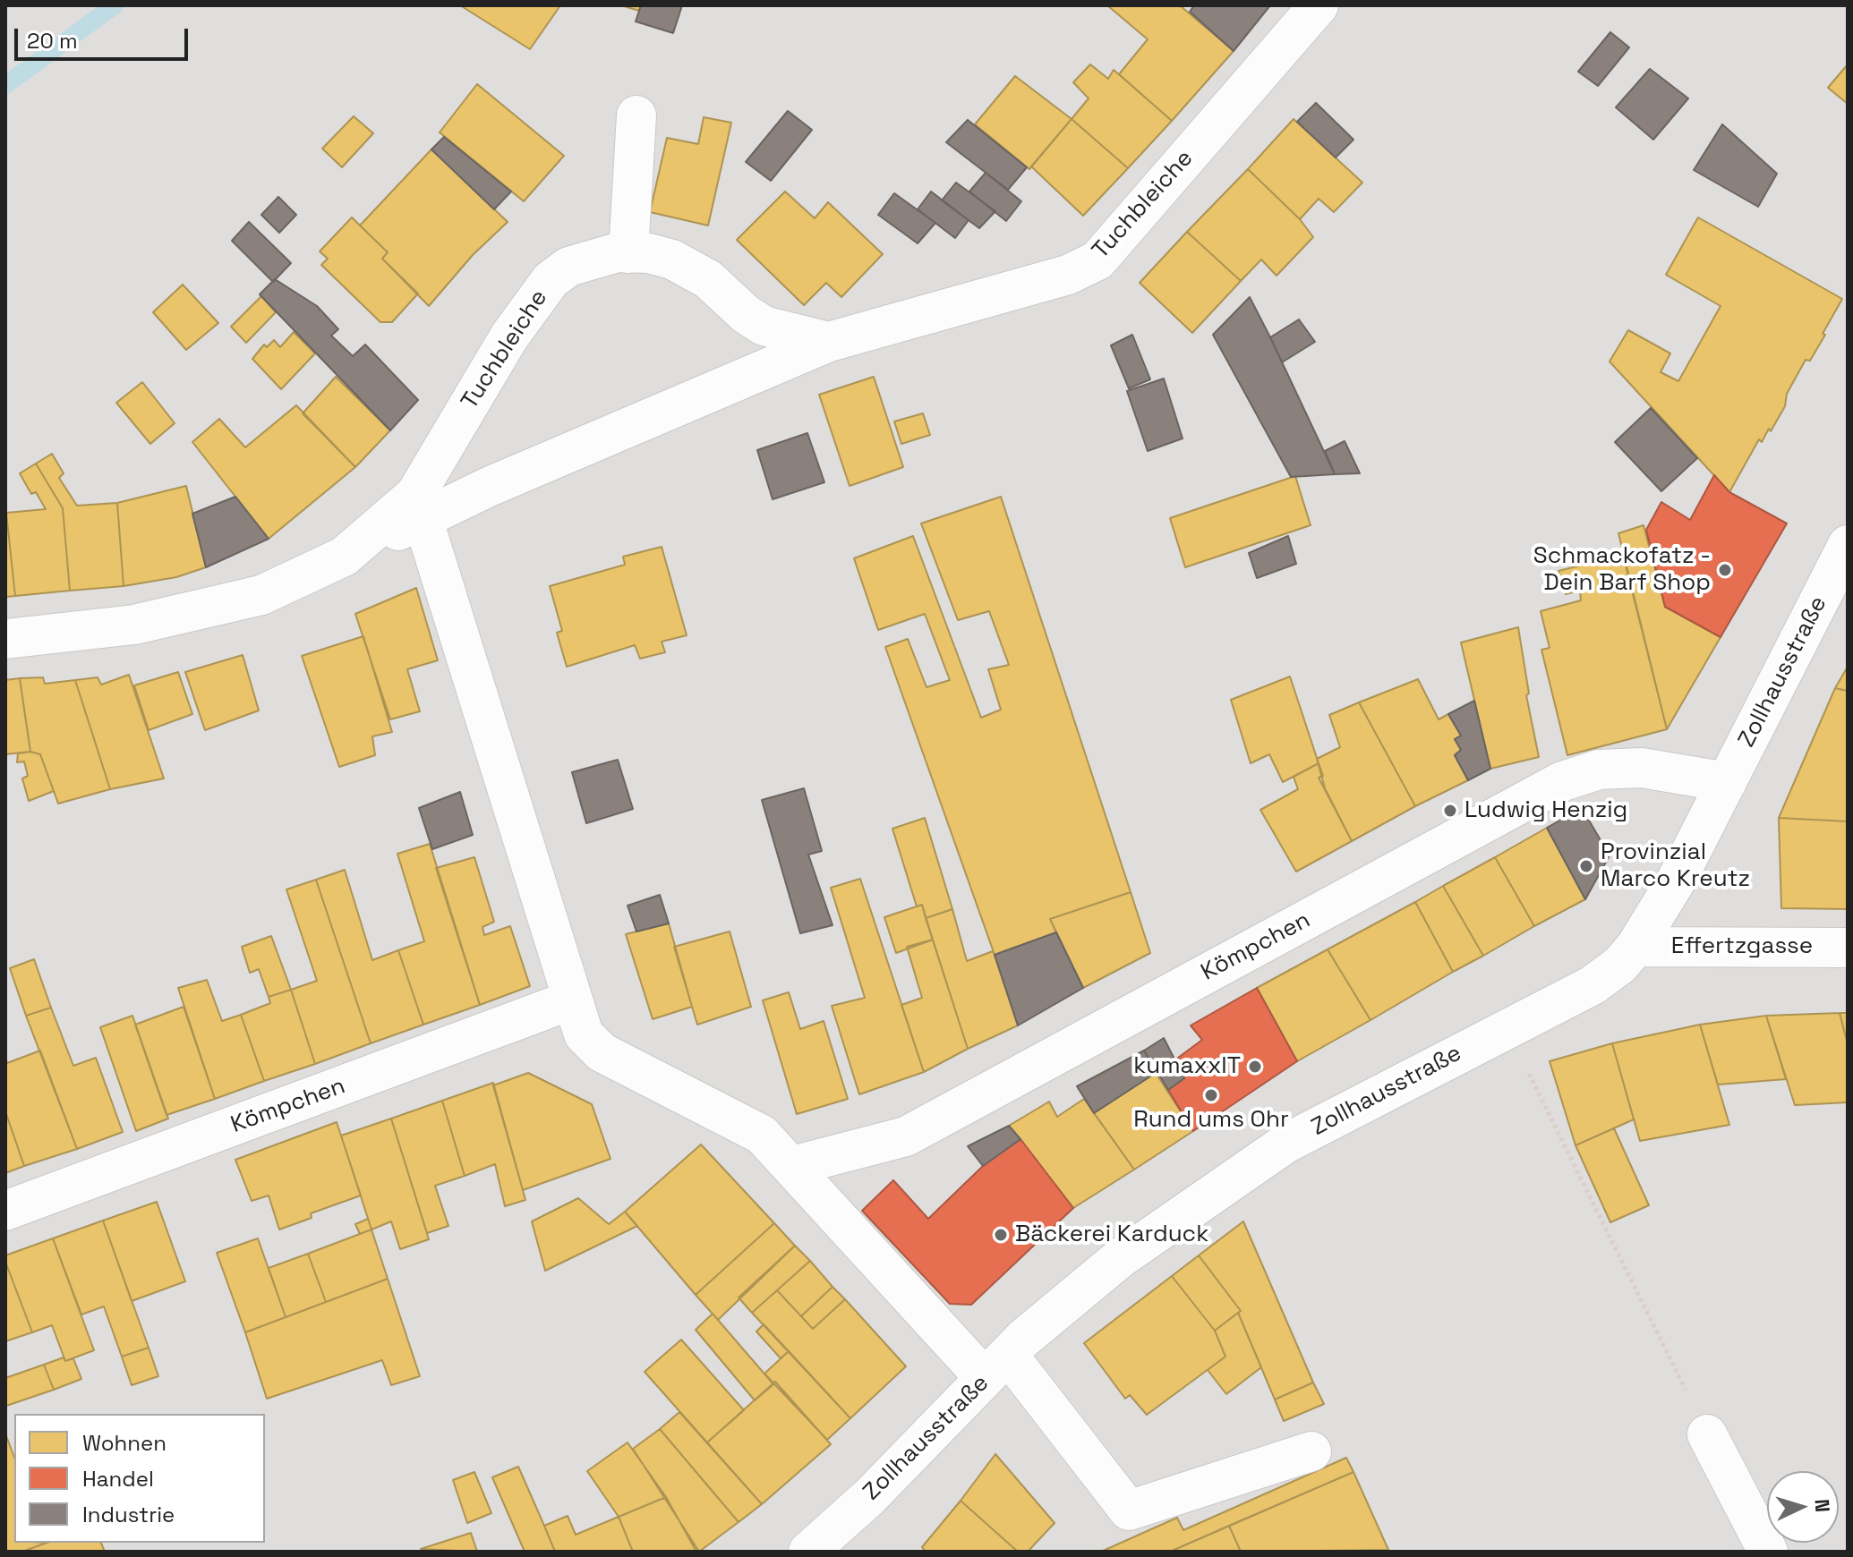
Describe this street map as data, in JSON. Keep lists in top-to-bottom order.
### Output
{
  "streets": {
    "street": [
      "Tuchbleiche",
      "Zollhausstraße",
      "Kömpchen",
      "Effertzgasse"
    ]
  },
  "crossings": [
    ["Zollhausstraße", "Kömpchen"],
    ["Zollhausstraße", "Effertzgasse"]
  ],
  "places": [
    "Schmackofatz - Dein Barf Shop",
    "Ludwig Henzig",
    "Provinzial Marco Kreutz",
    "kumaxxIT",
    "Rund ums Ohr",
    "Bäckerei Karduck"
  ],
  "legend": ["Wohnen", "Handel", "Industrie"],
  "scale_bar": "20 m",
  "north": "right"
}
